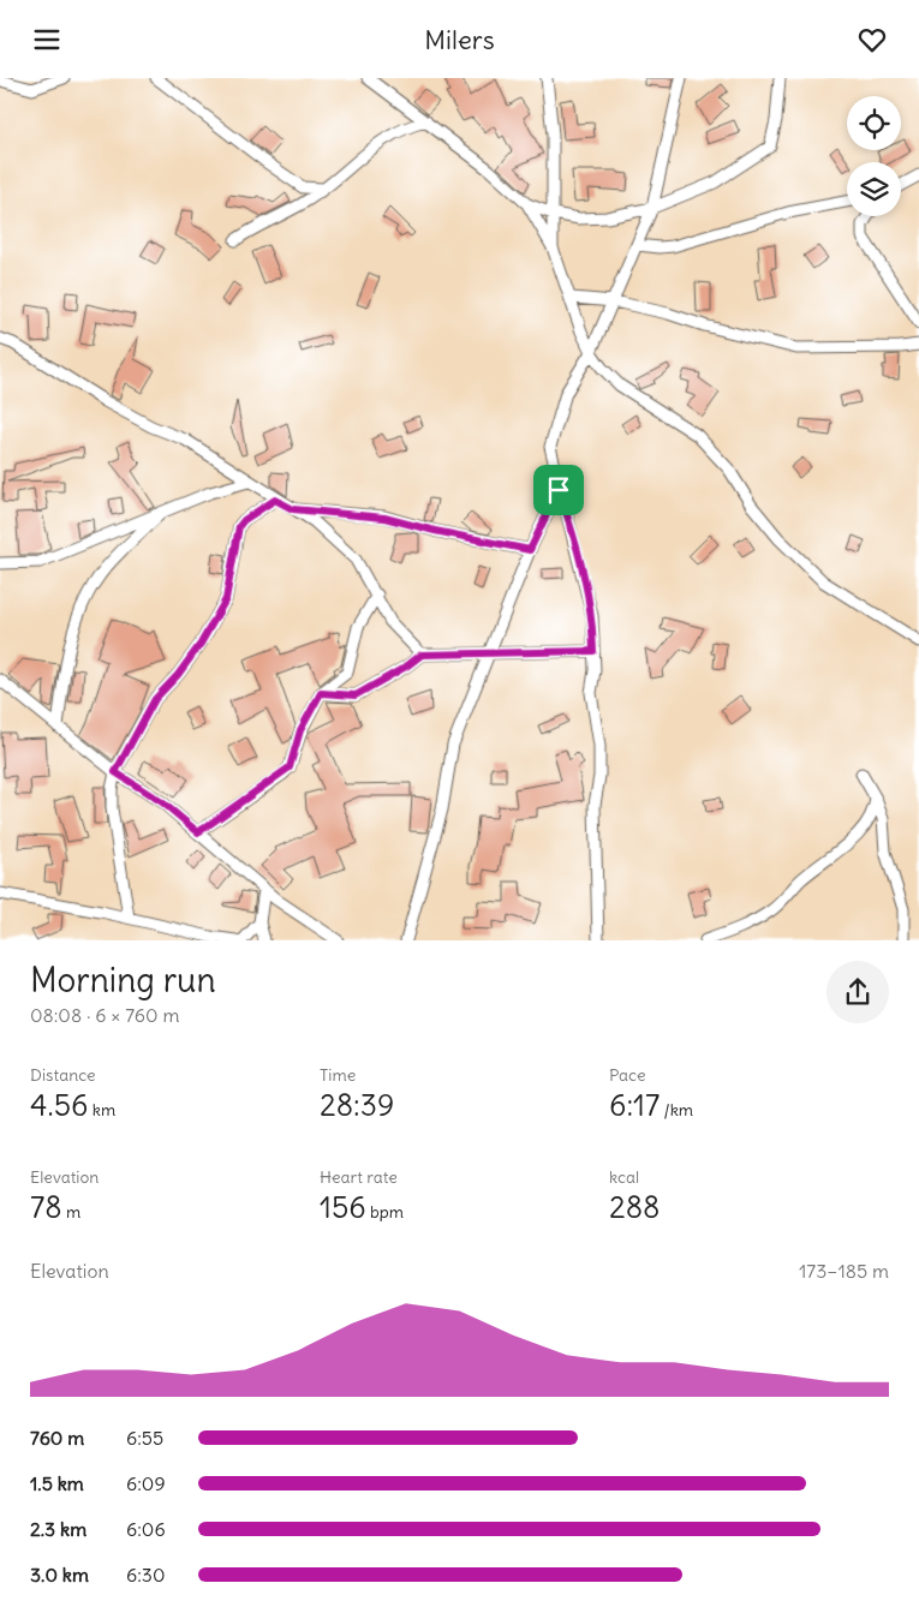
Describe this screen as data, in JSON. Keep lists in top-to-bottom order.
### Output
{
  "page": {
    "header": "Milers",
    "heading": ["Morning run", "08:08 · 6 × 760 m"],
    "stats": [
      ["Distance", "4.56 km"],
      ["Time", "28:39"],
      ["Pace", "6:17 /km"],
      ["Elevation", "78 m"],
      ["Heart rate", "156 bpm"],
      ["kcal", "288"]
    ],
    "chart": ["Elevation", "173–185 m"],
    "list": [
      {
        "name": "760 m",
        "note": "6:55"
      },
      {
        "name": "1.5 km",
        "note": "6:09"
      },
      {
        "name": "2.3 km",
        "note": "6:06"
      },
      {
        "name": "3.0 km",
        "note": "6:30"
      }
    ]
  }
}
